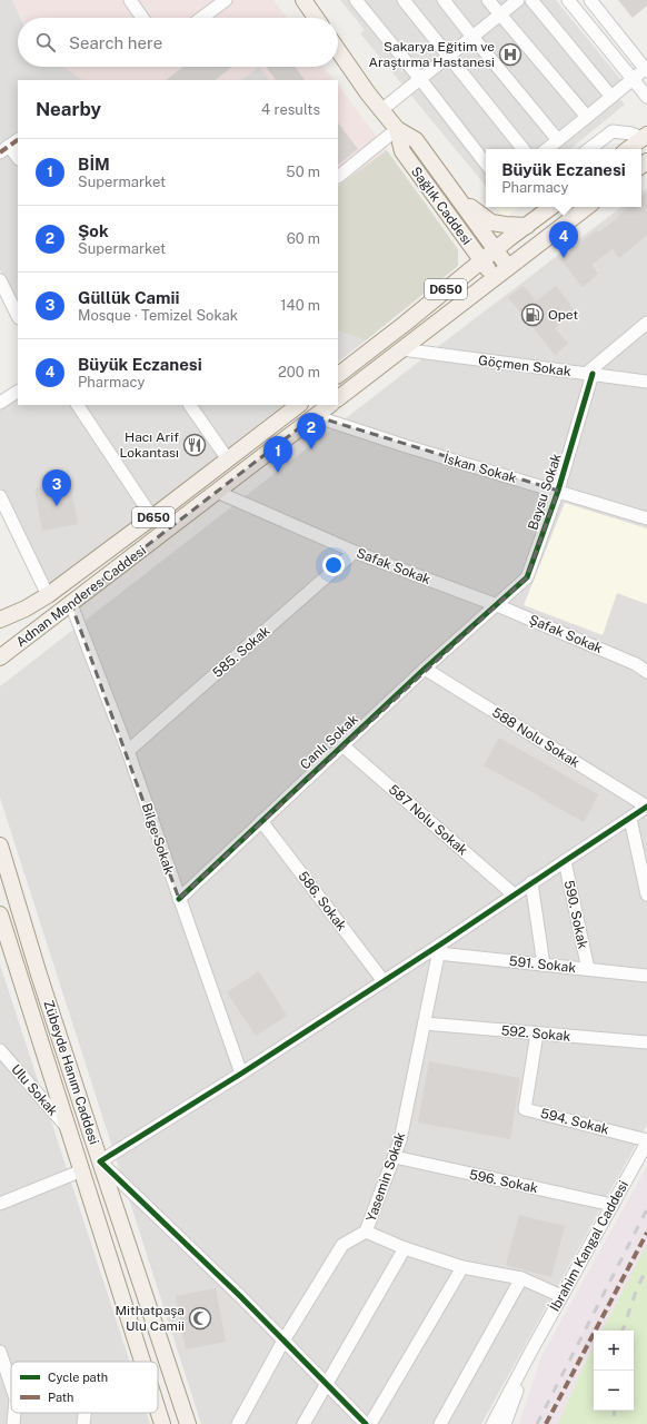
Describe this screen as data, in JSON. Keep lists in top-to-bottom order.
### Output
{
  "streets": {
    "main road": [
      "Sağlık Caddesi",
      "D650",
      "Adnan Menderes Caddesi",
      "Zübeyde Hanım Caddesi"
    ],
    "street": [
      "Göçmen Sokak",
      "İskan Sokak",
      "Baysu Sokak",
      "Safak Sokak",
      "Şafak Sokak",
      "585. Sokak",
      "588 Nolu Sokak",
      "Canlı Sokak",
      "587 Nolu Sokak",
      "Bilge Sokak",
      "586. Sokak",
      "590. Sokak",
      "591. Sokak",
      "592. Sokak",
      "Ulu Sokak",
      "594. Sokak",
      "Yasemin Sokak",
      "596. Sokak",
      "İbrahim Kangal Caddesi"
    ]
  },
  "crossings": [
    ["Sağlık Caddesi", "D650"],
    ["Göçmen Sokak", "Baysu Sokak"],
    ["İskan Sokak", "Baysu Sokak"],
    ["İskan Sokak", "Adnan Menderes Caddesi"],
    ["Baysu Sokak", "Safak Sokak"],
    ["Baysu Sokak", "Şafak Sokak"],
    ["Baysu Sokak", "Canlı Sokak"],
    ["Safak Sokak", "Adnan Menderes Caddesi"],
    ["Safak Sokak", "Şafak Sokak"],
    ["Safak Sokak", "585. Sokak"],
    ["Safak Sokak", "Canlı Sokak"],
    ["Adnan Menderes Caddesi", "Bilge Sokak"],
    ["Şafak Sokak", "Canlı Sokak"],
    ["585. Sokak", "Bilge Sokak"],
    ["588 Nolu Sokak", "Canlı Sokak"],
    ["Canlı Sokak", "587 Nolu Sokak"],
    ["Canlı Sokak", "Bilge Sokak"],
    ["Canlı Sokak", "586. Sokak"],
    ["590. Sokak", "591. Sokak"],
    ["591. Sokak", "Yasemin Sokak"],
    ["592. Sokak", "594. Sokak"],
    ["592. Sokak", "Yasemin Sokak"],
    ["Zübeyde Hanım Caddesi", "Ulu Sokak"],
    ["594. Sokak", "İbrahim Kangal Caddesi"],
    ["Yasemin Sokak", "596. Sokak"],
    ["596. Sokak", "İbrahim Kangal Caddesi"]
  ],
  "places": {
    "hospital": ["Sakarya Eğitim ve Araştırma Hastanesi"],
    "fuel station": ["Opet"],
    "restaurant": ["Hacı Arif Lokantası"],
    "mosque": ["Mithatpaşa Ulu Camii"]
  },
  "legend": ["Cycle path", "Path"],
  "page": {
    "search": "Search here",
    "heading": ["Nearby", "4 results"],
    "list": [
      {
        "mark": "1",
        "name": "BİM",
        "note": "Supermarket",
        "value": "50 m"
      },
      {
        "mark": "2",
        "name": "Şok",
        "note": "Supermarket",
        "value": "60 m"
      },
      {
        "mark": "3",
        "name": "Güllük Camii",
        "note": "Mosque · Temizel Sokak",
        "value": "140 m"
      },
      {
        "mark": "4",
        "name": "Büyük Eczanesi",
        "note": "Pharmacy",
        "value": "200 m"
      }
    ],
    "popup": ["Büyük Eczanesi", "Pharmacy"],
    "pins": [
      "4",
      "2",
      "1",
      "3"
    ],
    "map_buttons": ["+", "−"]
  }
}
